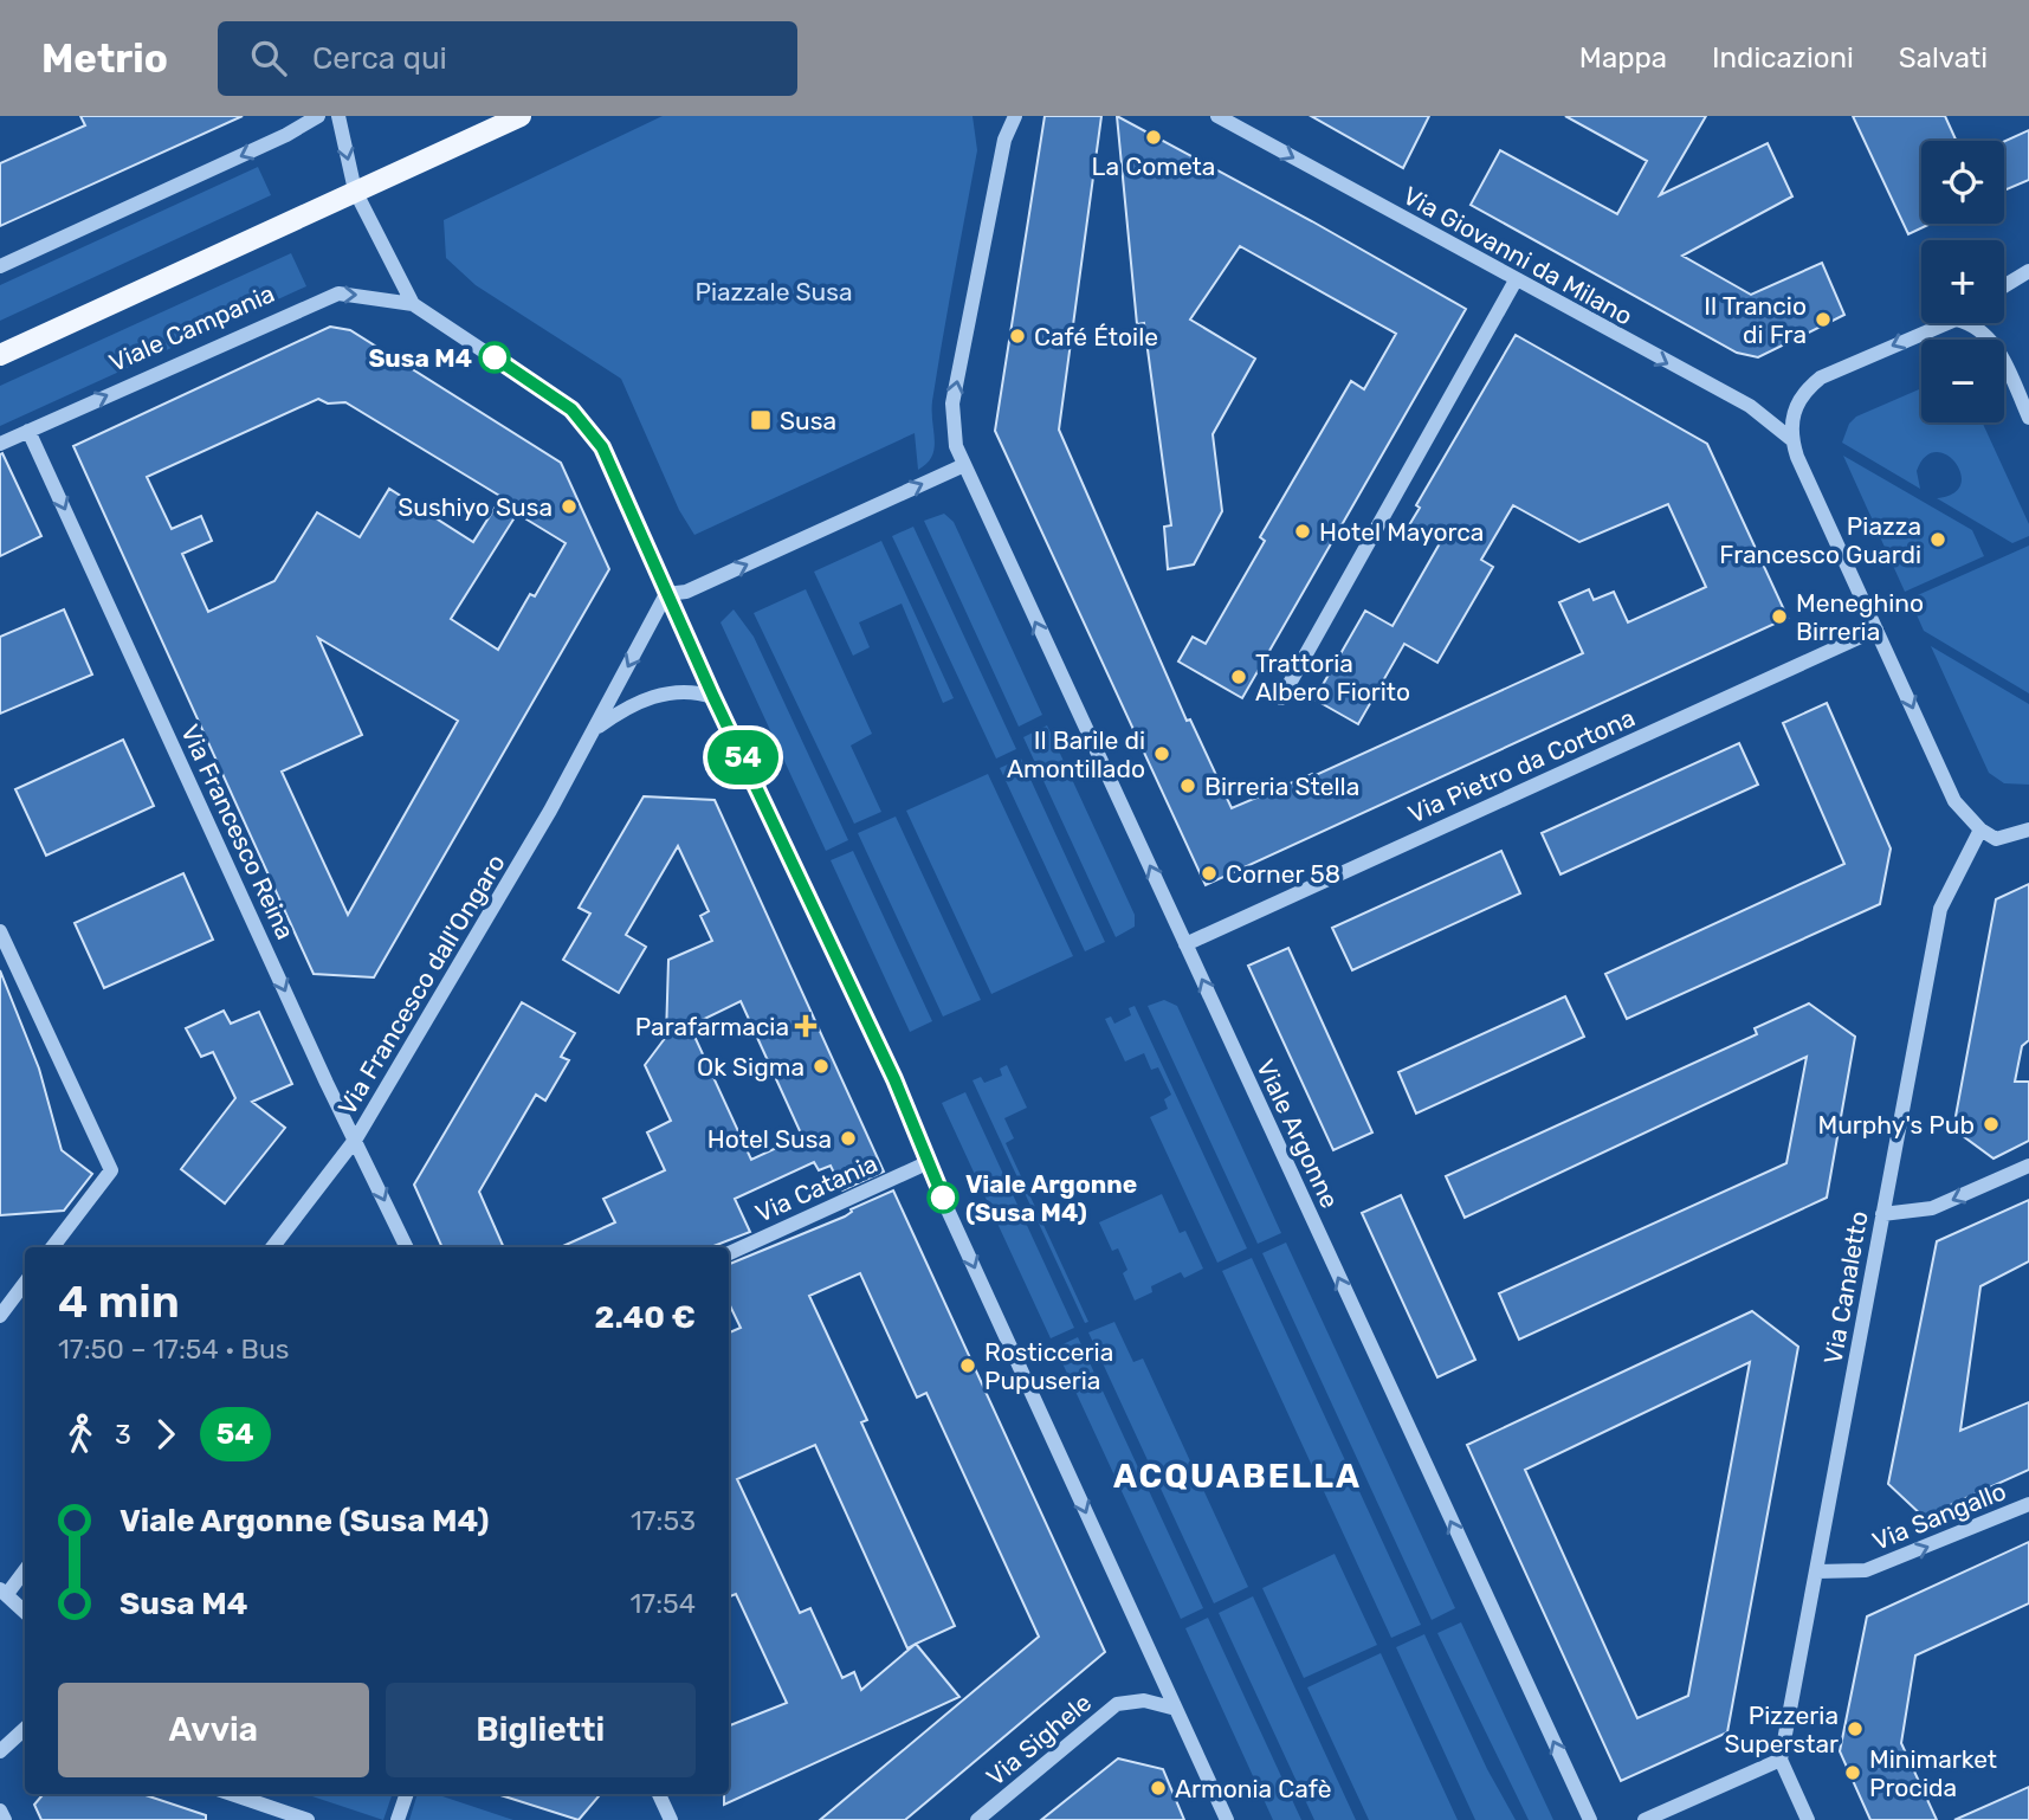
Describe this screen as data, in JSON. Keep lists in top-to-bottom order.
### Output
{
  "streets": {
    "street": [
      "Via Giovanni da Milano",
      "Viale Campania",
      "Via Pietro da Cortona",
      "Via Francesco Reina",
      "Via Francesco dall'Ongaro",
      "Viale Argonne",
      "Via Catania",
      "Via Canaletto",
      "Via Sangallo",
      "Via Sighele"
    ]
  },
  "crossings": [
    ["Viale Campania", "Via Francesco Reina"],
    ["Via Pietro da Cortona", "Viale Argonne"],
    ["Via Francesco Reina", "Via Francesco dall'Ongaro"],
    ["Via Canaletto", "Via Sangallo"]
  ],
  "one_way": [
    "Via Giovanni da Milano",
    "Viale Campania",
    "Via Francesco Reina",
    "Viale Argonne",
    "Via Sangallo"
  ],
  "districts": ["ACQUABELLA"],
  "parks": ["Piazzale Susa"],
  "places": {
    "other": [
      "La Cometa",
      "Il Trancio di Fra",
      "Café Étoile",
      "Susa M4",
      "Sushiyo Susa",
      "Hotel Mayorca",
      "Piazza Francesco Guardi",
      "Meneghino Birreria",
      "Trattoria Albero Fiorito",
      "Il Barile di Amontillado",
      "Birreria Stella",
      "Corner 58",
      "Ok Sigma",
      "Murphy's Pub",
      "Hotel Susa",
      "Viale Argonne (Susa M4)",
      "Rosticceria Pupuseria",
      "Pizzeria Superstar",
      "Minimarket Procida",
      "Armonia Cafè"
    ],
    "transit": ["Susa"],
    "health": ["Parafarmacia"]
  },
  "lines": ["bus line 54"],
  "page": {
    "header": "Metrio",
    "search": "Cerca qui",
    "nav": ["Mappa", "Indicazioni", "Salvati"],
    "on_map": "54",
    "map_buttons": ["+", "−"],
    "heading": ["4 min", "17:50 – 17:54 · Bus", "2.40 €"],
    "legs": ["3", "54"],
    "list": [
      {
        "name": "Viale Argonne (Susa M4)",
        "value": "17:53"
      },
      {
        "name": "Susa M4",
        "value": "17:54"
      }
    ],
    "buttons": ["Avvia", "Biglietti"]
  }
}
